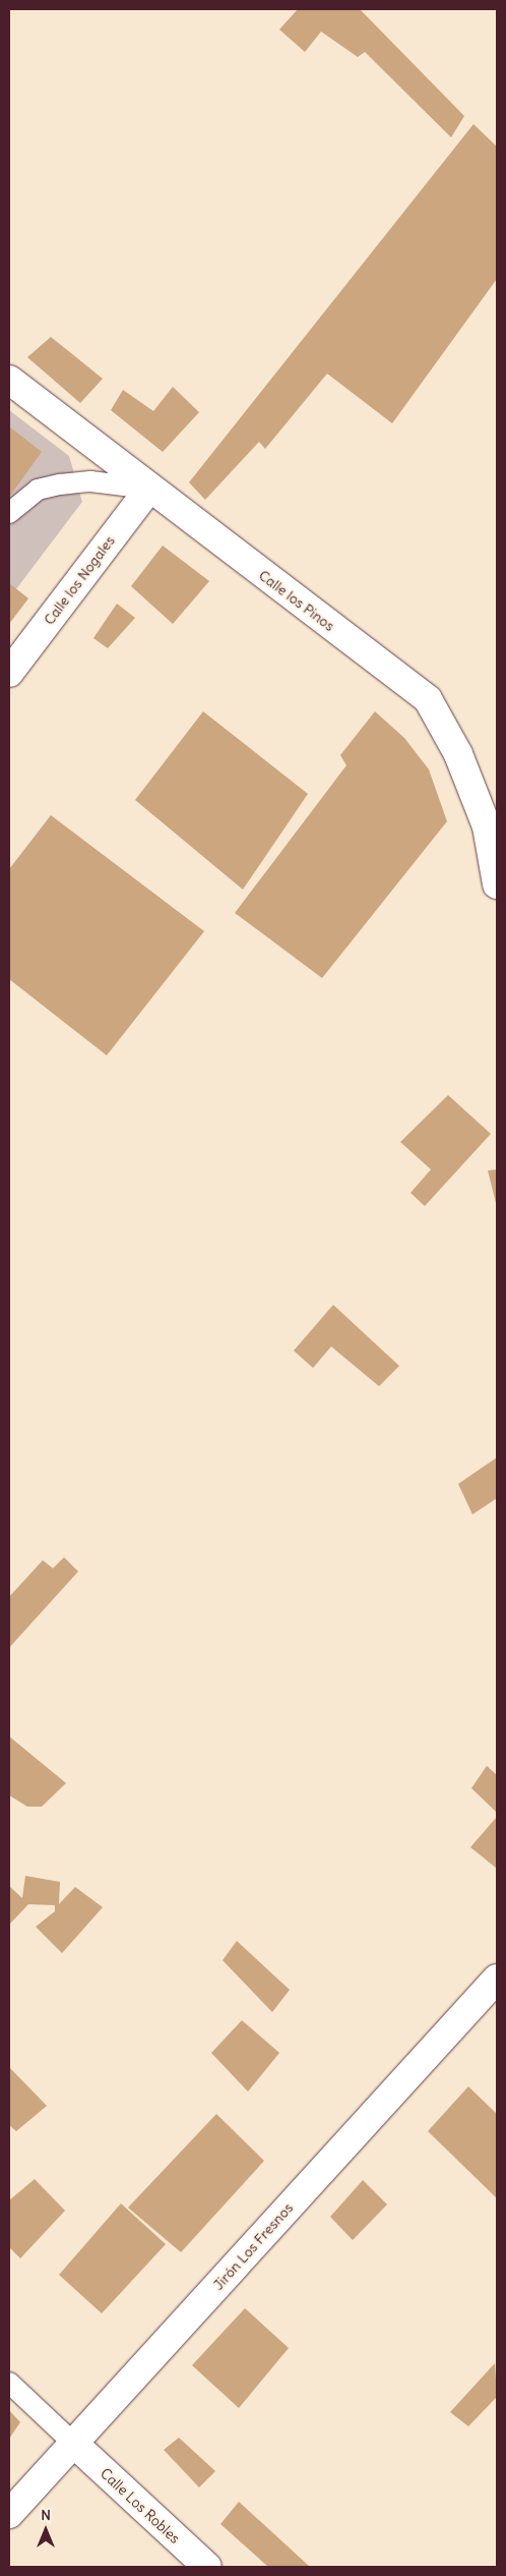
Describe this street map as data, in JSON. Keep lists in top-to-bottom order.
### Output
{
  "streets": {
    "street": [
      "Calle los Nogales",
      "Calle los Pinos",
      "Jirón Los Fresnos",
      "Calle Los Robles"
    ]
  },
  "crossings": [
    ["Calle los Nogales", "Calle los Pinos"],
    ["Jirón Los Fresnos", "Calle Los Robles"]
  ],
  "north": "top"
}
